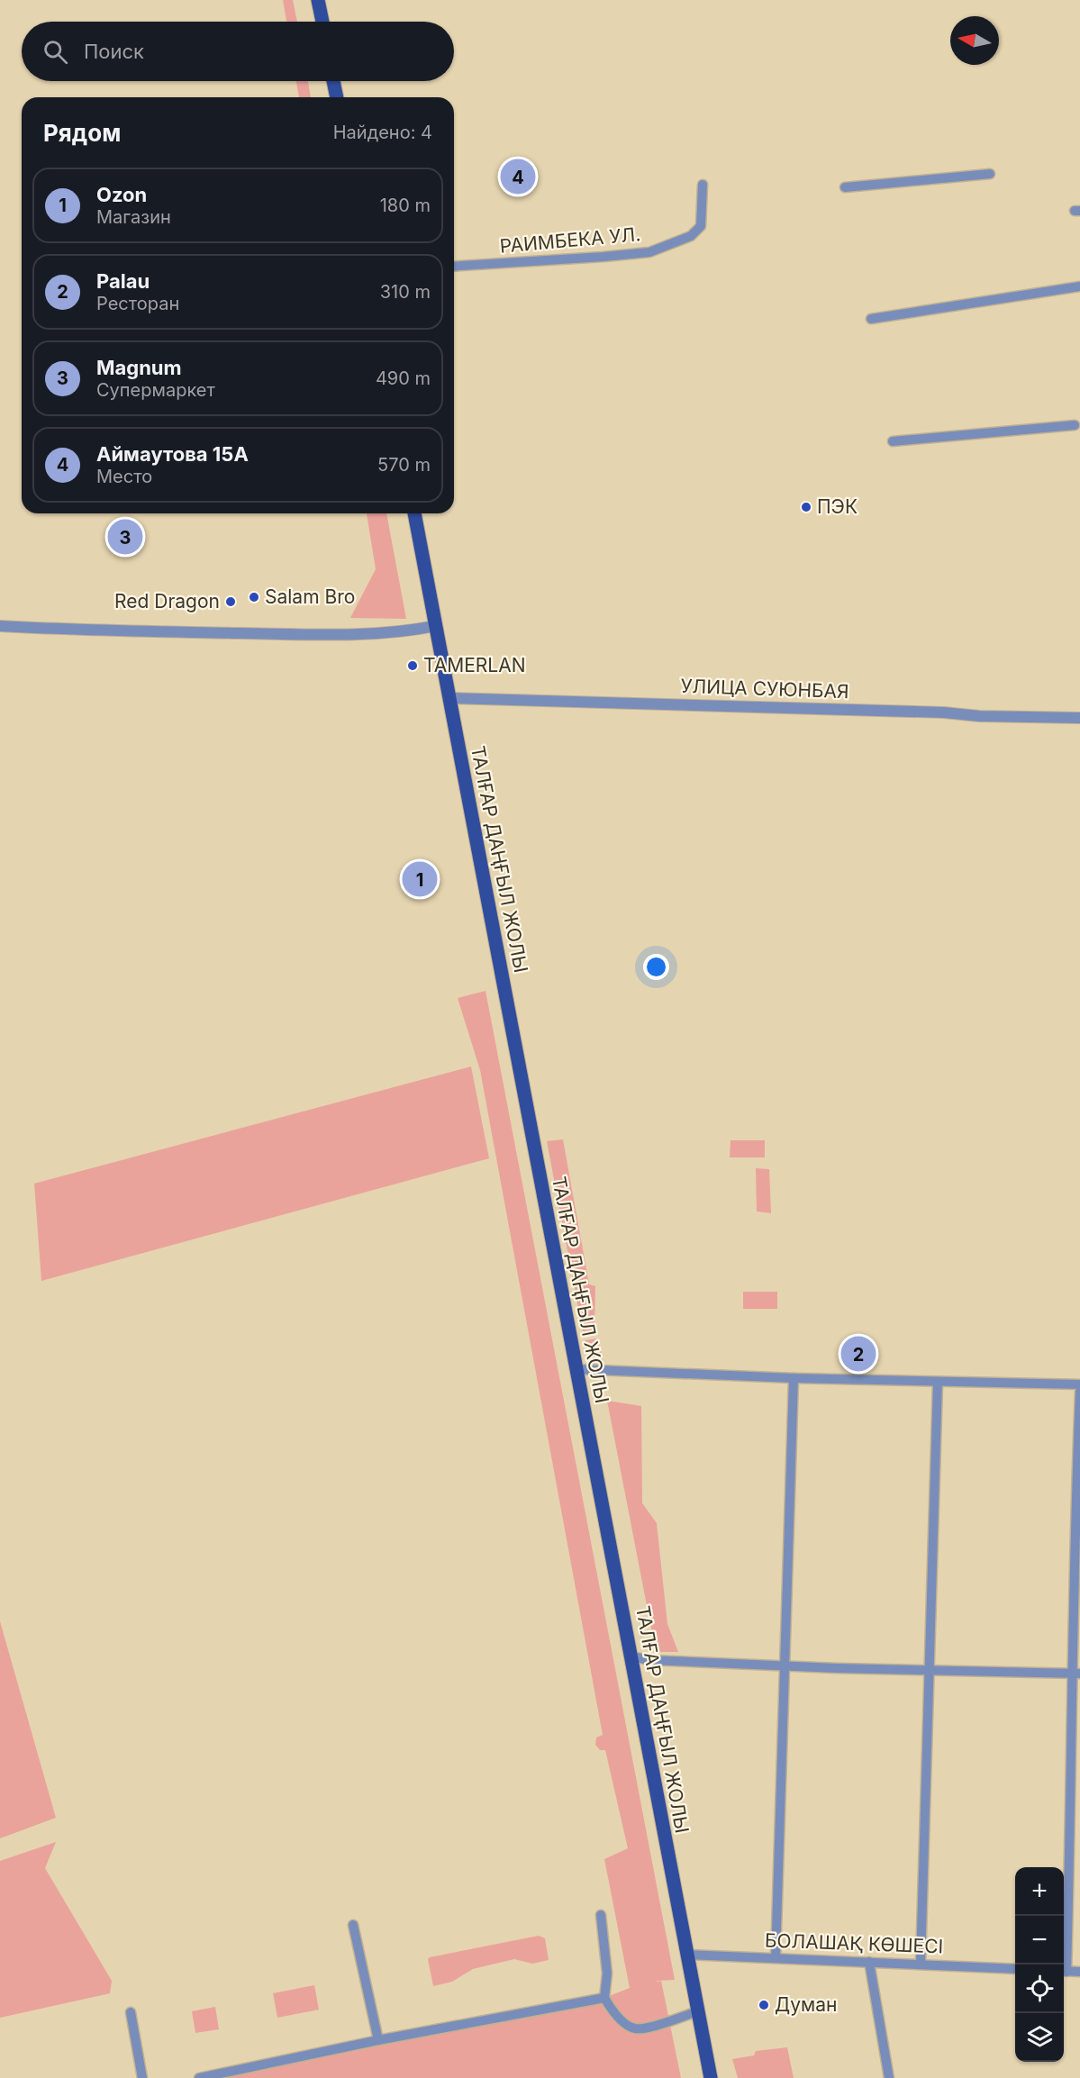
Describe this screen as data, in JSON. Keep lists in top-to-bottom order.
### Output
{
  "streets": {
    "main road": ["ТАЛҒАР ДАҢҒЫЛ ЖОЛЫ"],
    "street": ["РАИМБЕКА УЛ.", "УЛИЦА СУЮНБАЯ", "БОЛАШАҚ КӨШЕСІ"]
  },
  "crossings": [
    ["УЛИЦА СУЮНБАЯ", "ТАЛҒАР ДАҢҒЫЛ ЖОЛЫ"],
    ["ТАЛҒАР ДАҢҒЫЛ ЖОЛЫ", "БОЛАШАҚ КӨШЕСІ"]
  ],
  "places": [
    "ПЭК",
    "Salam Bro",
    "Red Dragon",
    "TAMERLAN",
    "Думан"
  ],
  "north": "left",
  "page": {
    "search": "Поиск",
    "heading": ["Рядом", "Найдено: 4"],
    "pins": [
      "4",
      "3",
      "1",
      "2"
    ],
    "list": [
      {
        "mark": "1",
        "name": "Ozon",
        "note": "Магазин",
        "value": "180 m"
      },
      {
        "mark": "2",
        "name": "Palau",
        "note": "Ресторан",
        "value": "310 m"
      },
      {
        "mark": "3",
        "name": "Magnum",
        "note": "Супермаркет",
        "value": "490 m"
      },
      {
        "mark": "4",
        "name": "Аймаутова 15А",
        "note": "Место",
        "value": "570 m"
      }
    ],
    "map_buttons": ["+", "−"]
  }
}
